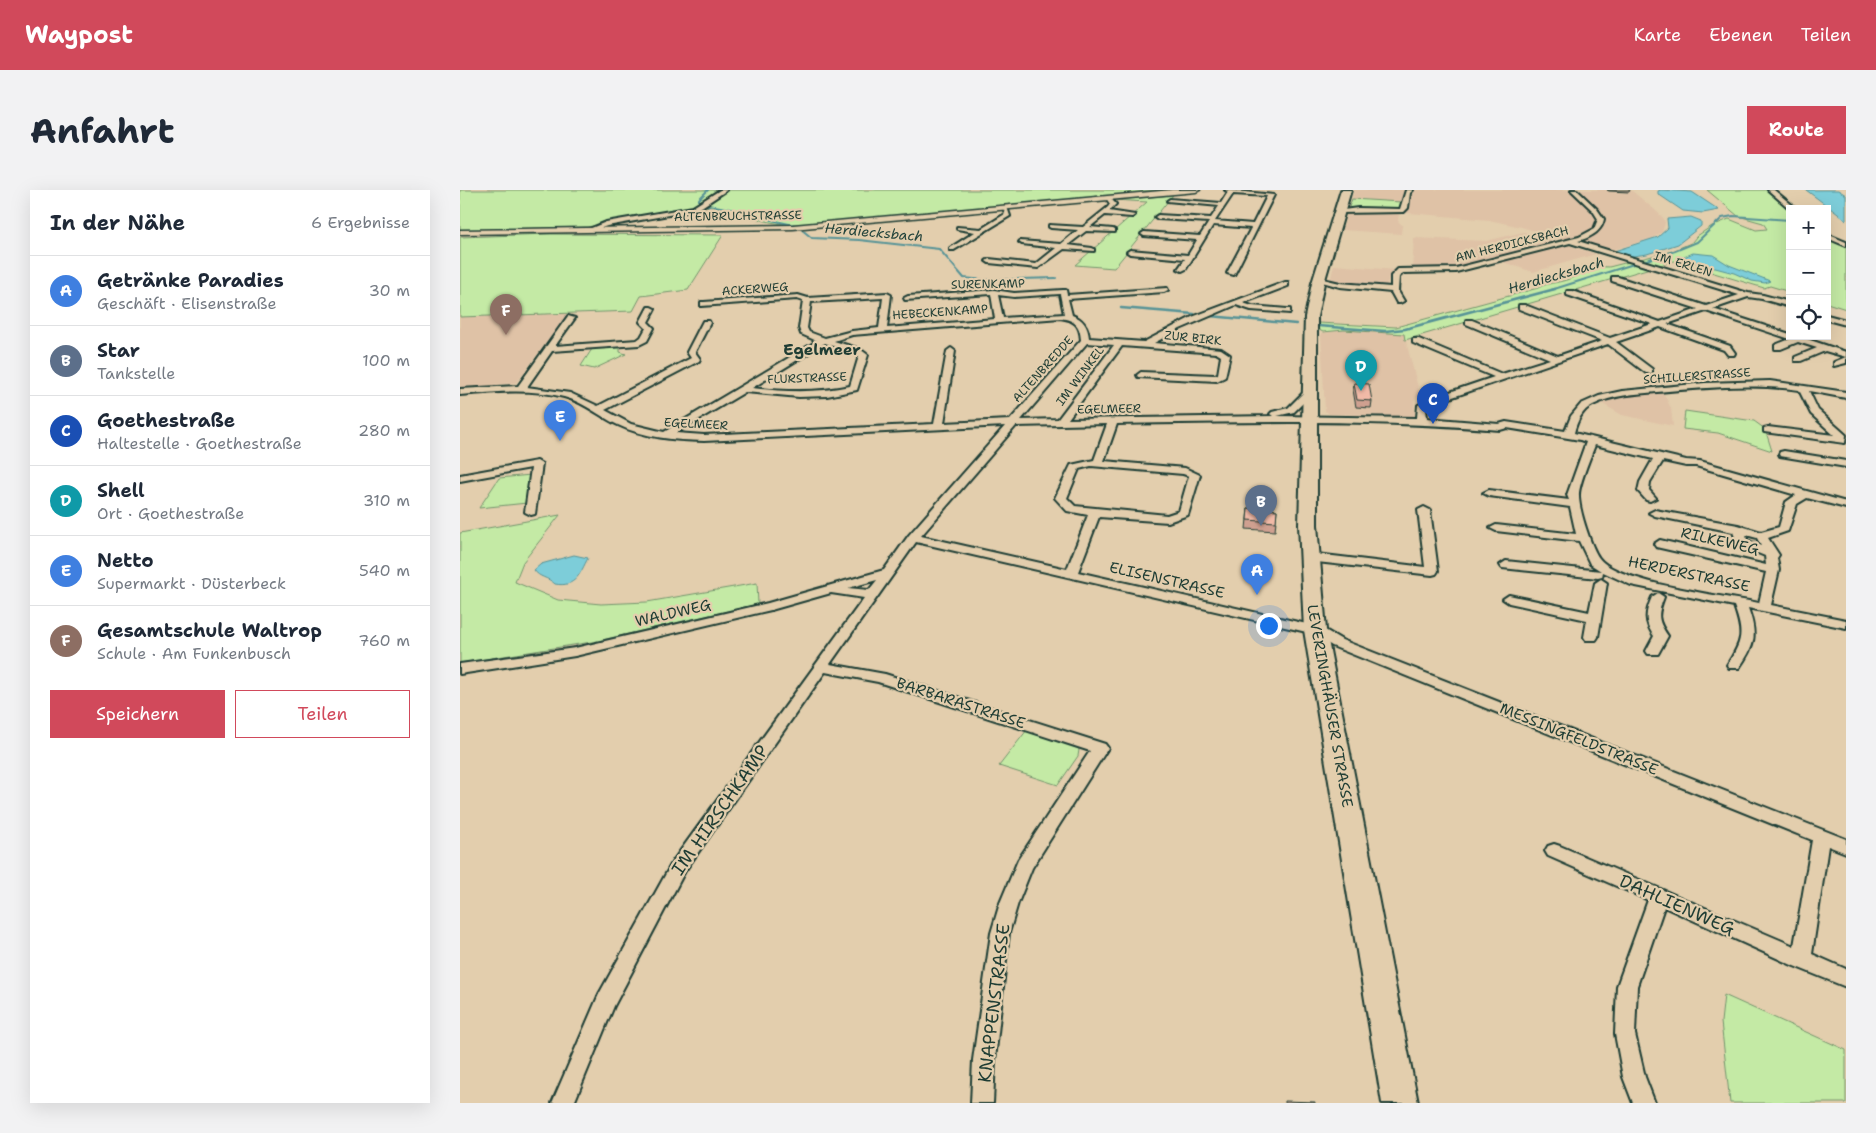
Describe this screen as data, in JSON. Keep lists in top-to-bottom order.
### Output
{
  "streets": {
    "main road": ["LEVERINGHÄUSER STRASSE"],
    "street": [
      "ALTENBRUCHSTRASSE",
      "AM HERDICKSBACH",
      "IM ERLEN",
      "SURENKAMP",
      "ACKERWEG",
      "HEBECKENKAMP",
      "ZUR BIRK",
      "ALTENBREDDE",
      "IM WINKEL",
      "SCHILLERSTRASSE",
      "FLURSTRASSE",
      "EGELMEER",
      "RILKEWEG",
      "HERDERSTRASSE",
      "ELISENSTRASSE",
      "WALDWEG",
      "BARBARASTRASSE",
      "MESSINGFELDSTRASSE",
      "IM HIRSCHKAMP",
      "DAHLIENWEG",
      "KNAPPENSTRASSE"
    ]
  },
  "crossings": [
    ["AM HERDICKSBACH", "IM ERLEN"],
    ["SURENKAMP", "HEBECKENKAMP"],
    ["ACKERWEG", "HEBECKENKAMP"],
    ["ACKERWEG", "FLURSTRASSE"],
    ["HEBECKENKAMP", "FLURSTRASSE"],
    ["HEBECKENKAMP", "EGELMEER"],
    ["ZUR BIRK", "ALTENBREDDE"],
    ["ALTENBREDDE", "IM WINKEL"],
    ["ALTENBREDDE", "EGELMEER"],
    ["ALTENBREDDE", "ELISENSTRASSE"],
    ["ALTENBREDDE", "IM HIRSCHKAMP"],
    ["IM WINKEL", "EGELMEER"],
    ["SCHILLERSTRASSE", "EGELMEER"],
    ["EGELMEER", "HERDERSTRASSE"],
    ["EGELMEER", "LEVERINGHÄUSER STRASSE"],
    ["ELISENSTRASSE", "LEVERINGHÄUSER STRASSE"],
    ["ELISENSTRASSE", "MESSINGFELDSTRASSE"],
    ["ELISENSTRASSE", "IM HIRSCHKAMP"],
    ["WALDWEG", "IM HIRSCHKAMP"],
    ["BARBARASTRASSE", "IM HIRSCHKAMP"],
    ["BARBARASTRASSE", "KNAPPENSTRASSE"],
    ["LEVERINGHÄUSER STRASSE", "MESSINGFELDSTRASSE"]
  ],
  "districts": ["Egelmeer"],
  "water": ["Herdiecksbach"],
  "page": {
    "header": "Waypost",
    "nav": ["Karte", "Ebenen", "Teilen"],
    "buttons": [
      "Route",
      ["Speichern", "Teilen"]
    ],
    "title": "Anfahrt",
    "heading": ["In der Nähe", "6 Ergebnisse"],
    "map_buttons": ["+", "−"],
    "list": [
      {
        "mark": "A",
        "name": "Getränke Paradies",
        "note": "Geschäft · Elisenstraße",
        "value": "30 m"
      },
      {
        "mark": "B",
        "name": "Star",
        "note": "Tankstelle",
        "value": "100 m"
      },
      {
        "mark": "C",
        "name": "Goethestraße",
        "note": "Haltestelle · Goethestraße",
        "value": "280 m"
      },
      {
        "mark": "D",
        "name": "Shell",
        "note": "Ort · Goethestraße",
        "value": "310 m"
      },
      {
        "mark": "E",
        "name": "Netto",
        "note": "Supermarkt · Düsterbeck",
        "value": "540 m"
      },
      {
        "mark": "F",
        "name": "Gesamtschule Waltrop",
        "note": "Schule · Am Funkenbusch",
        "value": "760 m"
      }
    ],
    "pins": [
      "F",
      "D",
      "C",
      "E",
      "B",
      "A"
    ]
  }
}
